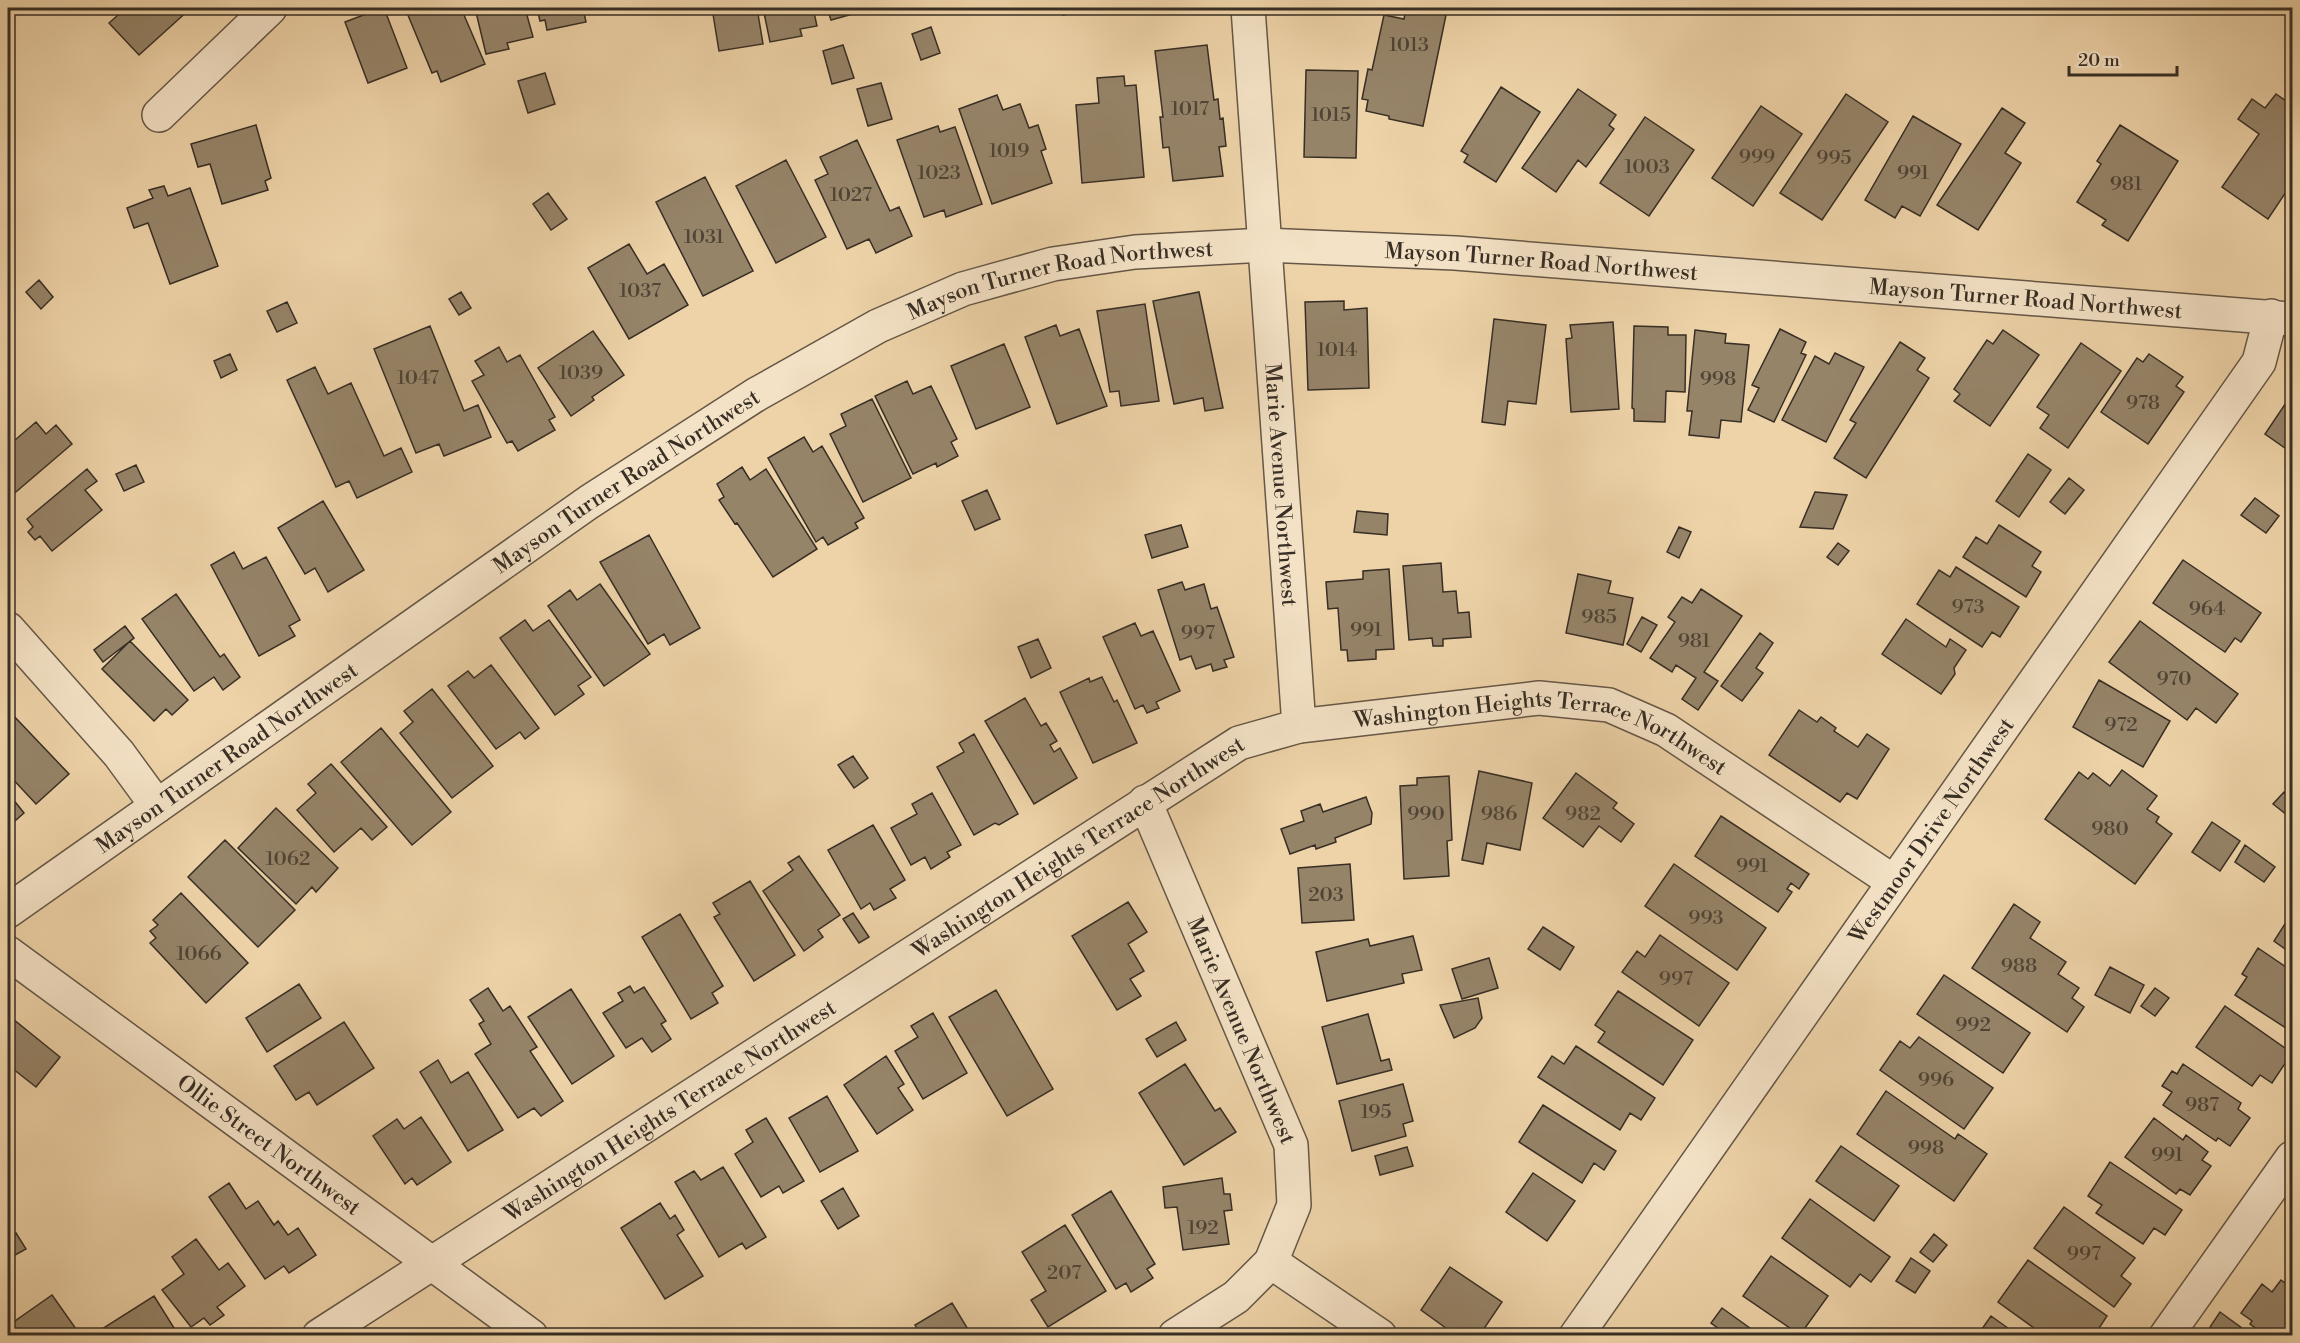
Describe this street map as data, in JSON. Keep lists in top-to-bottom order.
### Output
{
  "streets": {
    "street": [
      "Mayson Turner Road Northwest",
      "Marie Avenue Northwest",
      "Washington Heights Terrace Northwest",
      "Westmoor Drive Northwest",
      "Ollie Street Northwest"
    ]
  },
  "crossings": [
    ["Mayson Turner Road Northwest", "Marie Avenue Northwest"],
    ["Mayson Turner Road Northwest", "Westmoor Drive Northwest"],
    ["Marie Avenue Northwest", "Washington Heights Terrace Northwest"],
    ["Washington Heights Terrace Northwest", "Westmoor Drive Northwest"],
    ["Washington Heights Terrace Northwest", "Ollie Street Northwest"]
  ],
  "house_numbers": [
    "1013",
    "1017",
    "1015",
    "1019",
    "999",
    "995",
    "1003",
    "1023",
    "991",
    "981",
    "1027",
    "1031",
    "1037",
    "1014",
    "1039",
    "1047",
    "998",
    "978",
    "973",
    "964",
    "985",
    "991",
    "997",
    "981",
    "970",
    "972",
    "990",
    "986",
    "982",
    "980",
    "1062",
    "991",
    "203",
    "993",
    "1066",
    "988",
    "997",
    "992",
    "996",
    "987",
    "195",
    "998",
    "991",
    "192",
    "997",
    "207"
  ],
  "scale_bar": "20 m"
}
